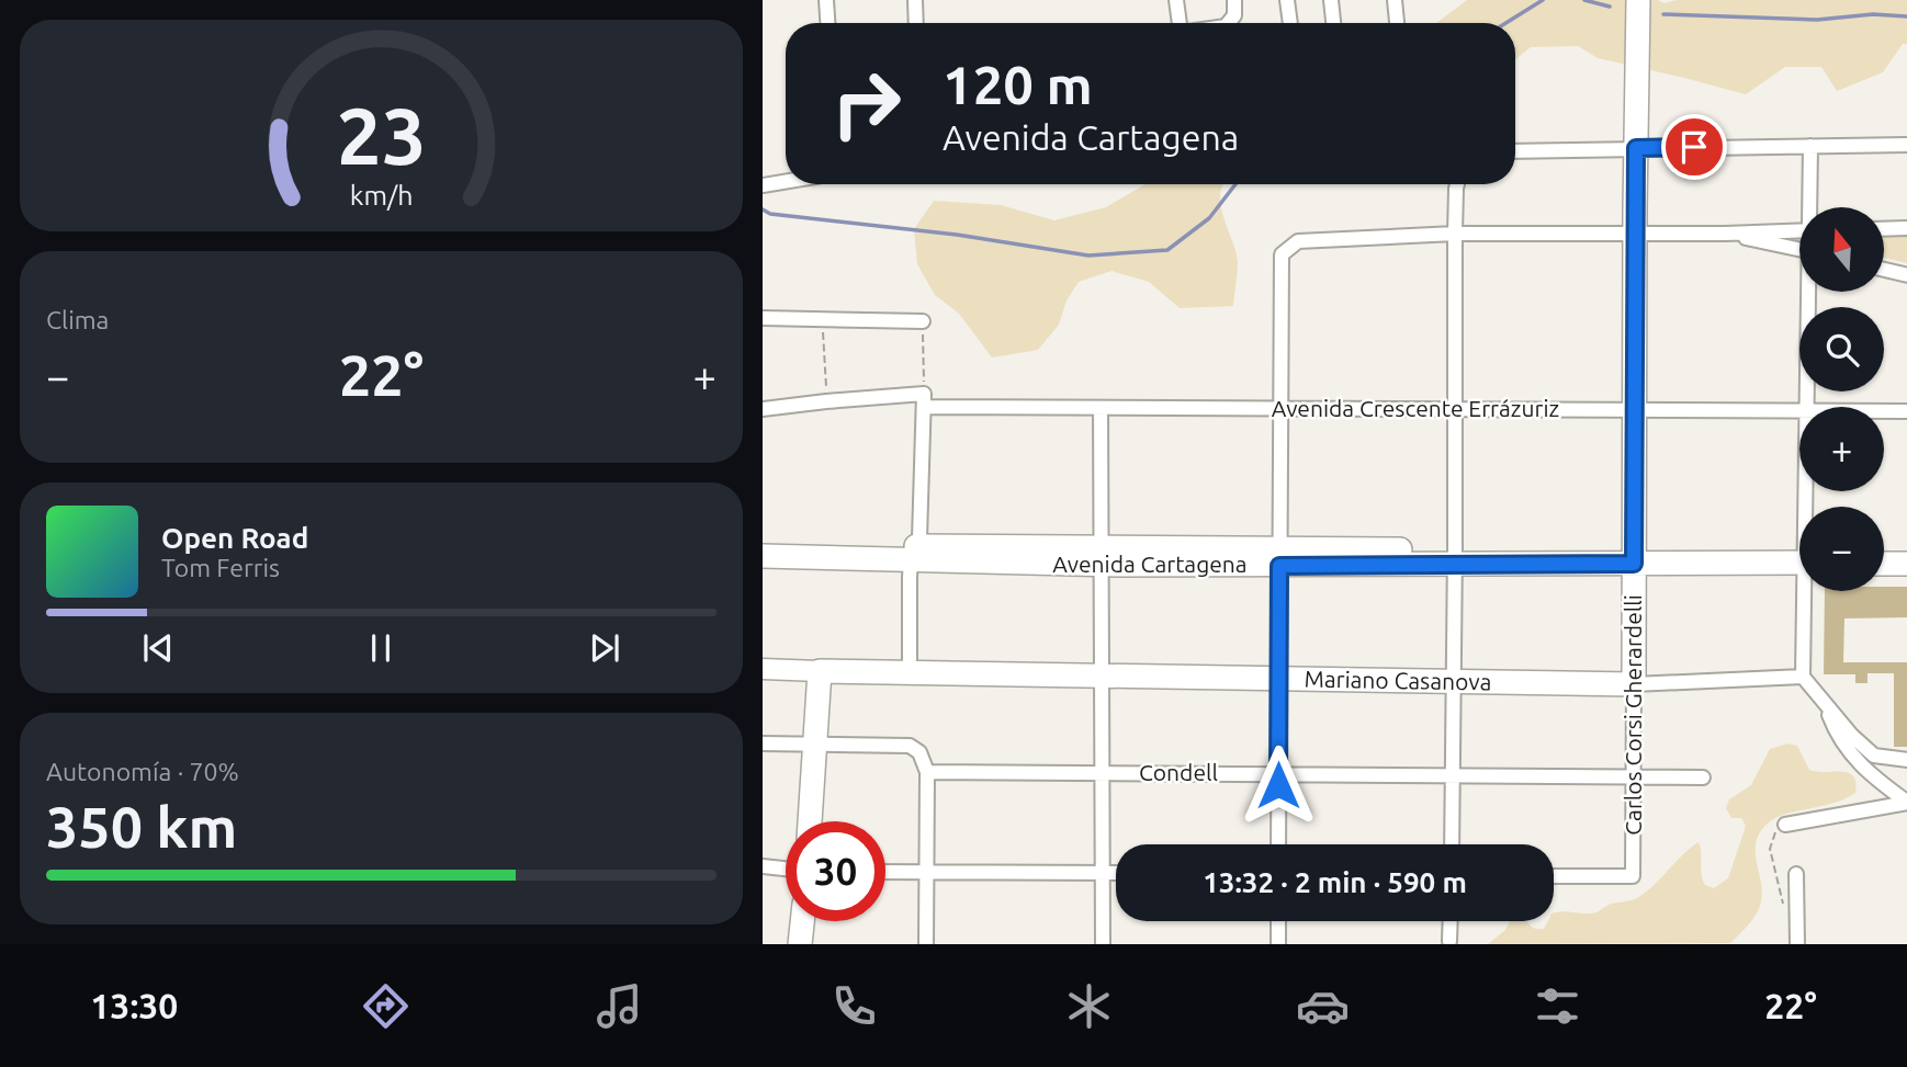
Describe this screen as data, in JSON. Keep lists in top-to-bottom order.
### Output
{
  "streets": {
    "main road": ["Avenida Cartagena", "Mariano Casanova", "Carlos Corsi Gherardelli"],
    "street": ["Avenida Crescente Errázuriz", "Condell"]
  },
  "crossings": [
    ["Avenida Crescente Errázuriz", "Carlos Corsi Gherardelli"],
    ["Avenida Cartagena", "Carlos Corsi Gherardelli"],
    ["Mariano Casanova", "Carlos Corsi Gherardelli"],
    ["Carlos Corsi Gherardelli", "Condell"]
  ],
  "north": "top",
  "page": {
    "turn": ["120 m", "Avenida Cartagena"],
    "map_buttons": ["+", "−"],
    "tile": [
      "Clima",
      ["Autonomía · 70%", "350 km"]
    ],
    "heat": ["−", "22°", "+"],
    "song": ["Open Road", "Tom Ferris"],
    "limit": "30",
    "trip": "13:32 · 2 min · 590 m",
    "tabs": ["13:30", "22°"],
    "gauge": ["23", "km/h"]
  }
}
